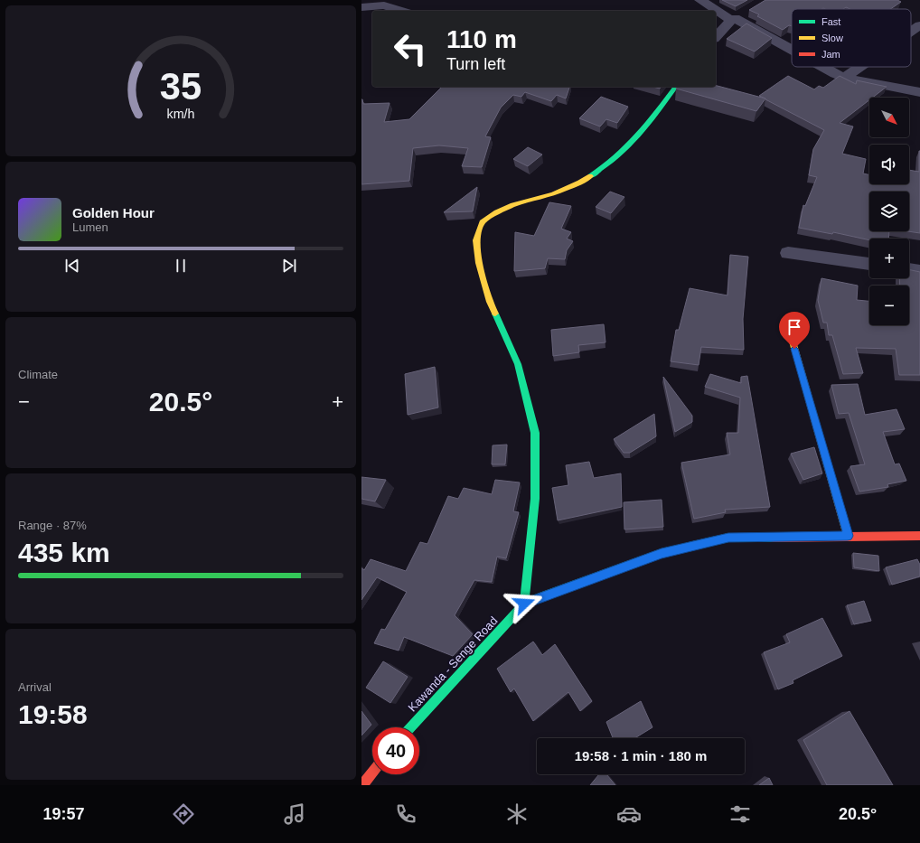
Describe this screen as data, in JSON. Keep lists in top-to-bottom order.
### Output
{
  "streets": {
    "street": ["Kawanda - Senge Road"]
  },
  "legend": ["Fast", "Slow", "Jam"],
  "north": "bottom right",
  "page": {
    "turn": ["110 m", "Turn left"],
    "map_buttons": ["+", "−"],
    "song": ["Golden Hour", "Lumen"],
    "tile": [
      "Climate",
      ["Range · 87%", "435 km"],
      ["Arrival", "19:58"]
    ],
    "heat": ["−", "20.5°", "+"],
    "limit": "40",
    "trip": "19:58 · 1 min · 180 m",
    "tabs": ["19:57", "20.5°"],
    "gauge": ["35", "km/h"]
  }
}
